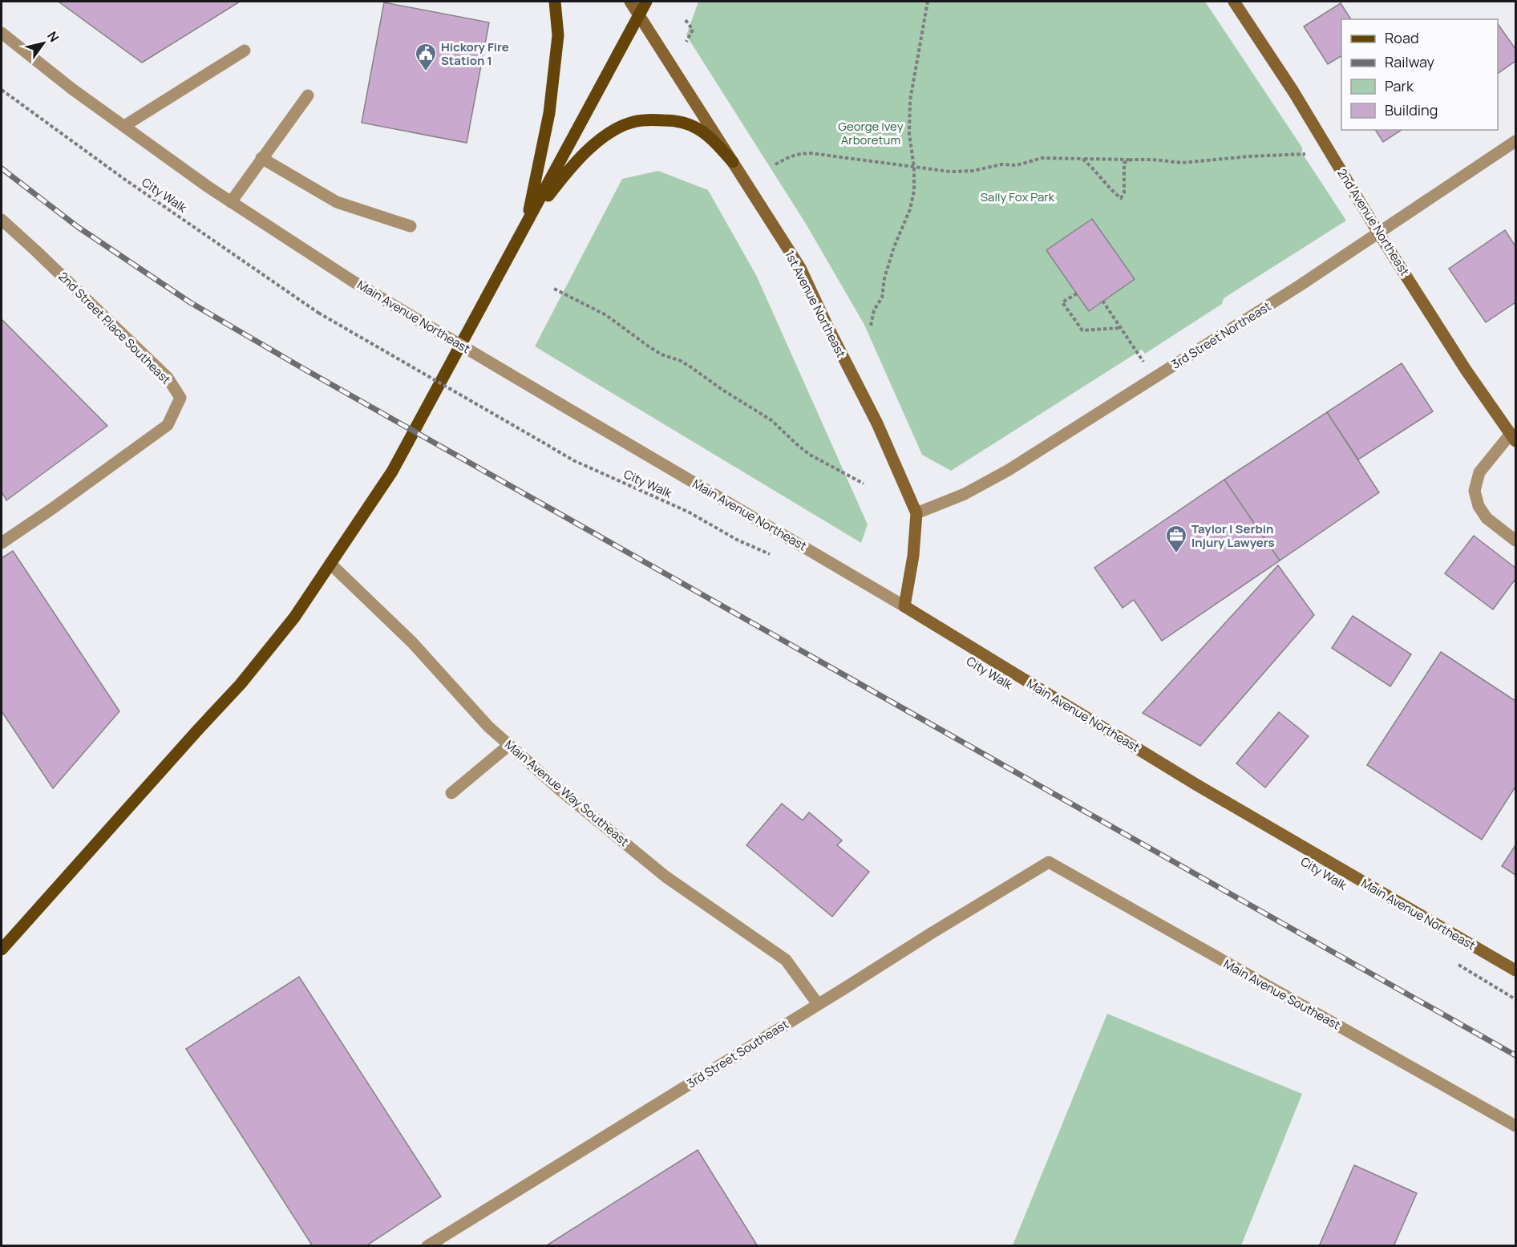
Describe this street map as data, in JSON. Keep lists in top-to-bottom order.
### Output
{
  "streets": {
    "street": [
      "2nd Avenue Northeast",
      "1st Avenue Northeast",
      "Main Avenue Northeast",
      "2nd Street Place Southeast",
      "3rd Street Northeast",
      "Main Avenue Way Southeast",
      "Main Avenue Southeast",
      "3rd Street Southeast"
    ],
    "path": ["City Walk"]
  },
  "crossings": [
    ["2nd Avenue Northeast", "3rd Street Northeast"],
    ["1st Avenue Northeast", "Main Avenue Northeast"],
    ["1st Avenue Northeast", "3rd Street Northeast"],
    ["Main Avenue Way Southeast", "3rd Street Southeast"],
    ["Main Avenue Southeast", "3rd Street Southeast"]
  ],
  "parks": ["George Ivey Arboretum", "Sally Fox Park"],
  "places": {
    "public building": ["Hickory Fire Station 1"],
    "office": ["Taylor | Serbin Injury Lawyers"]
  },
  "legend": [
    "Road",
    "Railway",
    "Park",
    "Building"
  ],
  "north": "top right"
}
